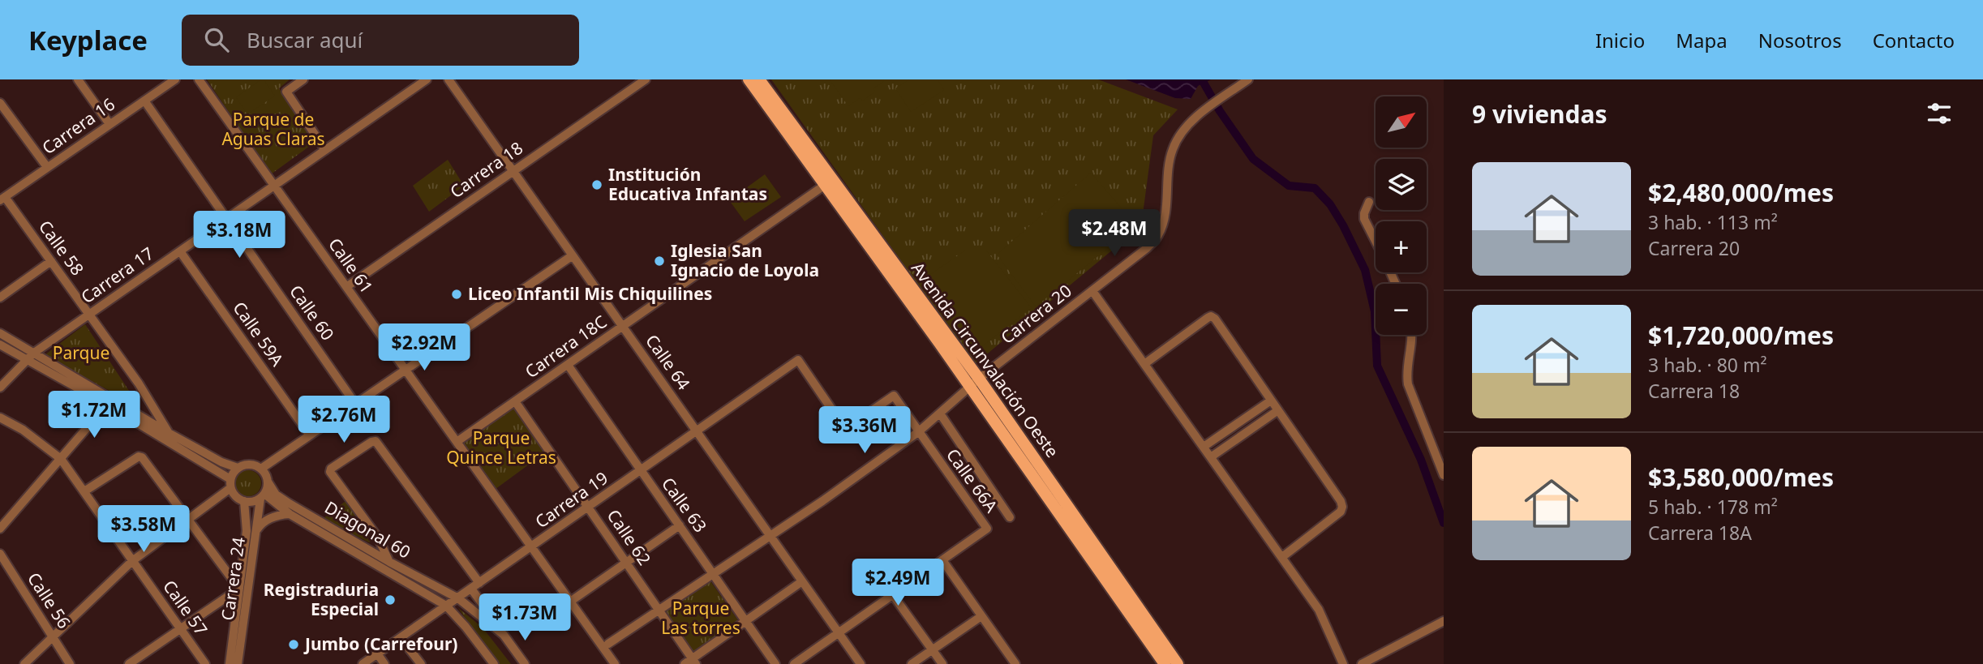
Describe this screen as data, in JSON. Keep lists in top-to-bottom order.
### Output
{
  "streets": {
    "main road": ["Avenida Circunvalación Oeste"],
    "street": [
      "Carrera 16",
      "Carrera 18",
      "Calle 58",
      "Calle 61",
      "Carrera 17",
      "Calle 60",
      "Carrera 20",
      "Calle 59A",
      "Carrera 18C",
      "Calle 64",
      "Calle 66A",
      "Carrera 19",
      "Calle 63",
      "Diagonal 60",
      "Calle 62",
      "Carrera 24",
      "Calle 56",
      "Calle 57"
    ]
  },
  "crossings": [
    ["Carrera 16", "Calle 58"],
    ["Carrera 16", "Calle 60"],
    ["Carrera 18", "Calle 61"],
    ["Carrera 18", "Calle 64"],
    ["Calle 58", "Carrera 17"],
    ["Calle 61", "Carrera 17"],
    ["Calle 61", "Carrera 18C"],
    ["Calle 61", "Carrera 19"],
    ["Carrera 17", "Calle 60"],
    ["Carrera 17", "Calle 59A"],
    ["Carrera 20", "Avenida Circunvalación Oeste"],
    ["Carrera 20", "Calle 64"],
    ["Carrera 20", "Calle 66A"],
    ["Carrera 20", "Calle 63"],
    ["Carrera 20", "Calle 62"],
    ["Carrera 18C", "Avenida Circunvalación Oeste"],
    ["Carrera 18C", "Calle 64"],
    ["Carrera 18C", "Calle 63"],
    ["Carrera 18C", "Calle 62"],
    ["Calle 64", "Carrera 19"],
    ["Calle 66A", "Carrera 19"],
    ["Carrera 19", "Calle 63"],
    ["Carrera 19", "Diagonal 60"],
    ["Carrera 19", "Calle 62"],
    ["Diagonal 60", "Carrera 24"]
  ],
  "parks": [
    "Parque de Aguas Claras",
    "Parque",
    "Parque Quince Letras",
    "Parque Las torres"
  ],
  "places": [
    "Institución Educativa Infantas",
    "Iglesia San Ignacio de Loyola",
    "Liceo Infantil Mis Chiquilines",
    "Registraduria Especial",
    "Jumbo (Carrefour)"
  ],
  "north": "top right",
  "page": {
    "header": "Keyplace",
    "search": "Buscar aquí",
    "nav": [
      "Inicio",
      "Mapa",
      "Nosotros",
      "Contacto"
    ],
    "heading": "9 viviendas",
    "map_buttons": ["+", "−"],
    "list": [
      {
        "name": "$2,480,000/mes",
        "note": "3 hab. · 113 m² · Carrera 20"
      },
      {
        "name": "$1,720,000/mes",
        "note": "3 hab. · 80 m² · Carrera 18"
      },
      {
        "name": "$3,580,000/mes",
        "note": "5 hab. · 178 m² · Carrera 18A"
      }
    ],
    "price": [
      "$2.48M",
      "$3.18M",
      "$2.92M",
      "$1.72M",
      "$2.76M",
      "$3.36M",
      "$3.58M",
      "$2.49M",
      "$1.73M"
    ]
  }
}
